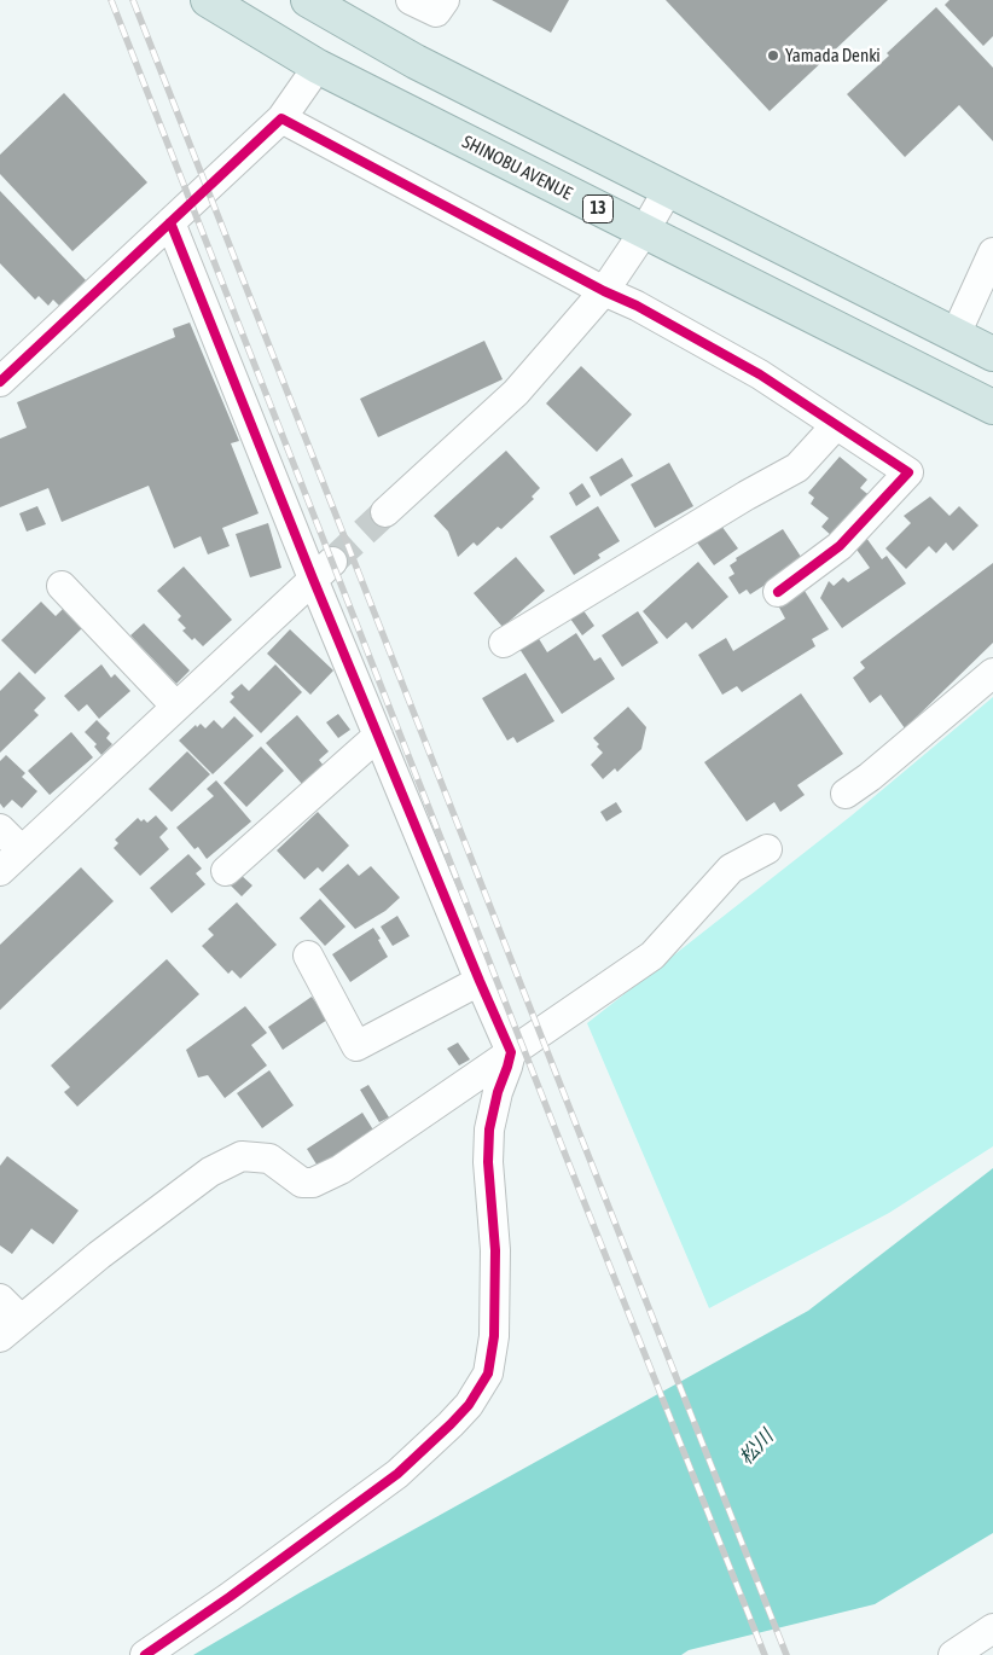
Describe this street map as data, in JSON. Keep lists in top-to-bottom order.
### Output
{
  "streets": {
    "highway": ["SHINOBU AVENUE", "13"]
  },
  "water": ["松川"],
  "places": ["Yamada Denki"]
}
